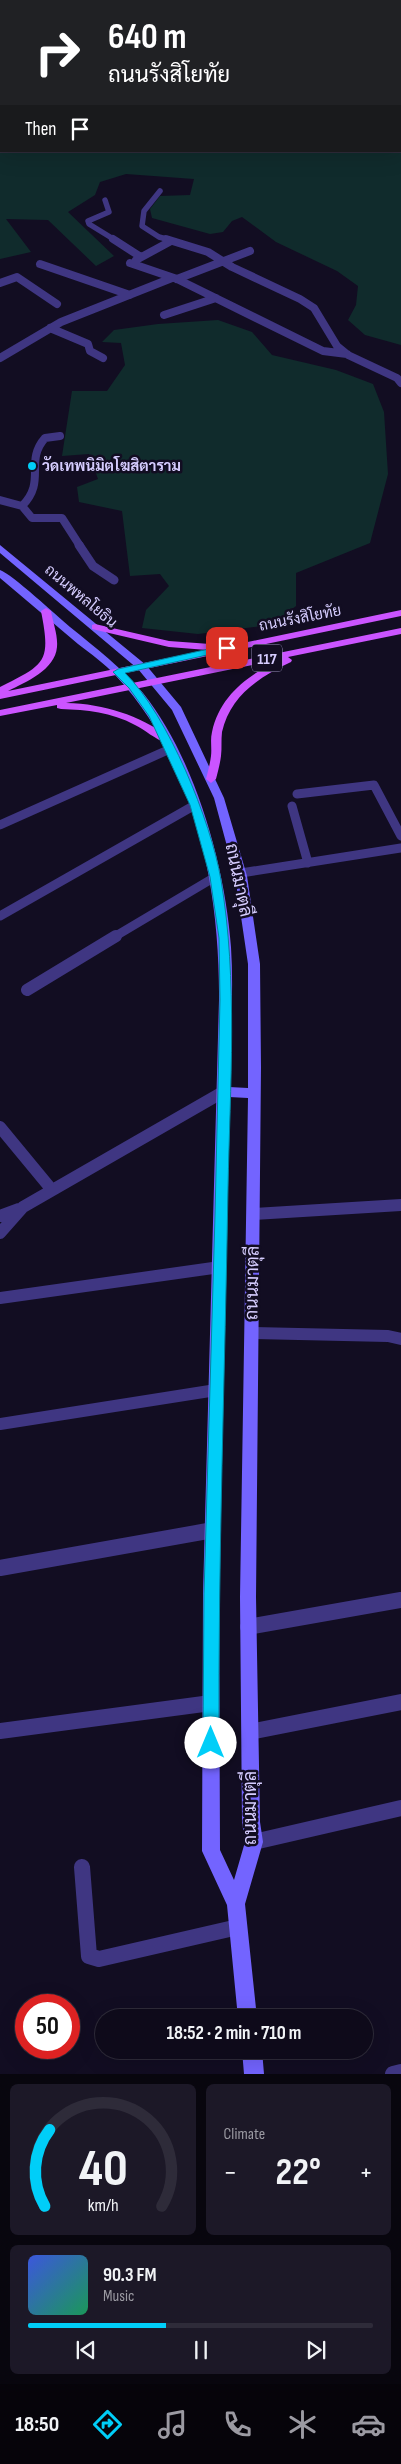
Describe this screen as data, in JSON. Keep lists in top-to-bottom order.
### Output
{
  "streets": {
    "main road": [
      "ถนนพหลโยธิน",
      "ถนนรังสิโยทัย",
      "117",
      "ถนนมาตุลี"
    ]
  },
  "crossings": [
    ["ถนนพหลโยธิน", "ถนนรังสิโยทัย"],
    ["ถนนพหลโยธิน", "ถนนมาตุลี"],
    ["ถนนรังสิโยทัย", "ถนนมาตุลี"]
  ],
  "places": ["วัดเทพนิมิตโฆสิตาราม"],
  "page": {
    "turn": ["640 m", "ถนนรังสิโยทัย"],
    "then": "Then",
    "limit": "50",
    "trip": "18:52 · 2 min · 710 m",
    "tile": "Climate",
    "heat": ["−", "22°", "+"],
    "song": ["90.3 FM", "Music"],
    "tabs": "18:50",
    "gauge": ["40", "km/h"]
  }
}
